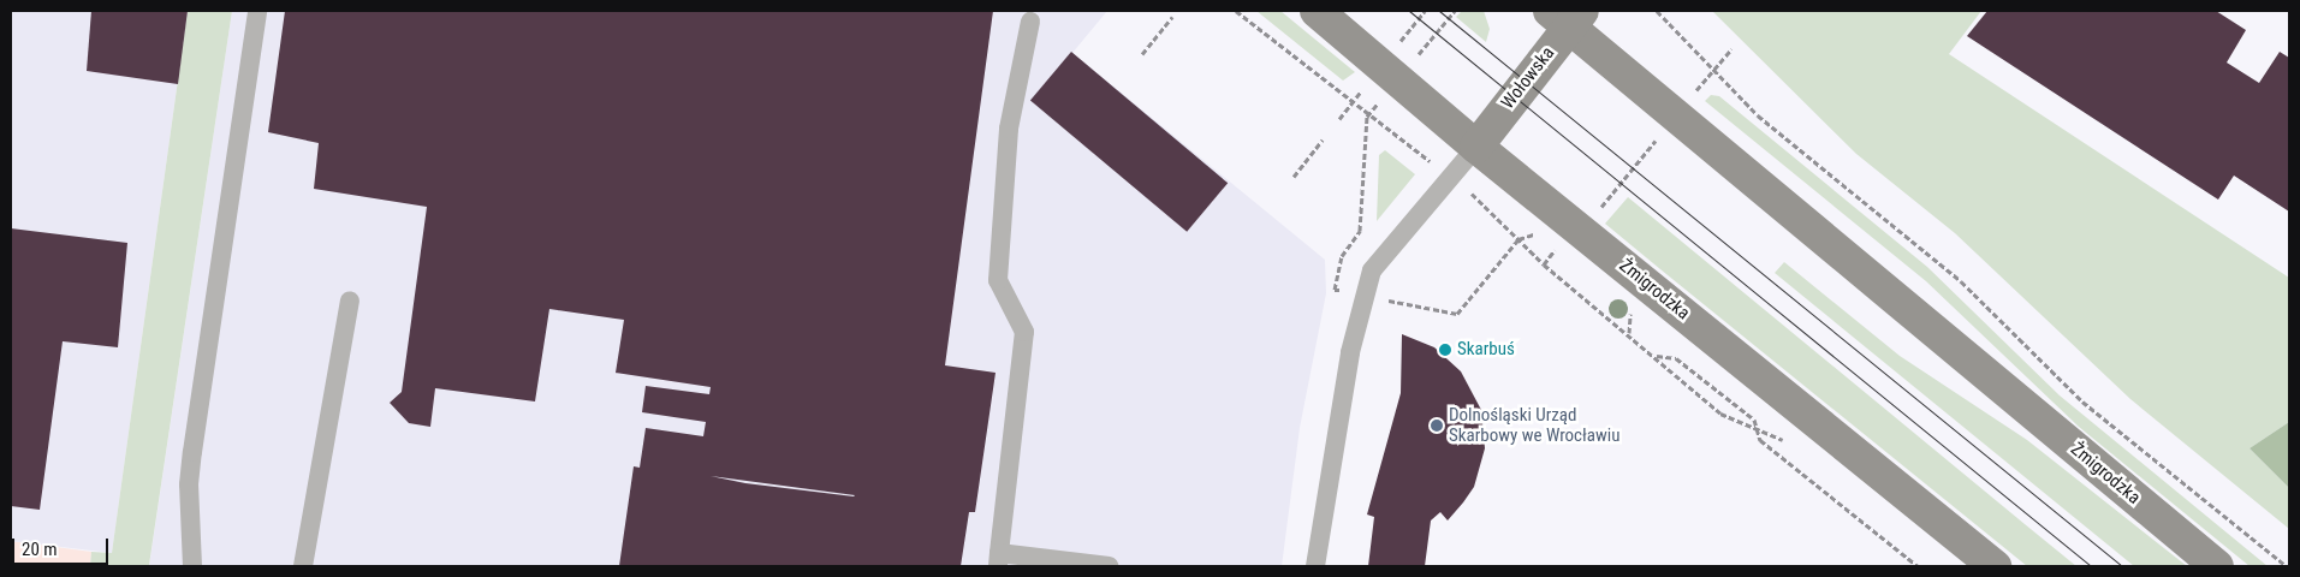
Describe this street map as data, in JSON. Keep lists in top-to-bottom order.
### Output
{
  "streets": {
    "main road": ["Wołowska", "Żmigrodzka"]
  },
  "crossings": [
    ["Wołowska", "Żmigrodzka"]
  ],
  "places": ["Skarbuś", "Dolnośląski Urząd Skarbowy we Wrocławiu"],
  "scale_bar": "20 m"
}
